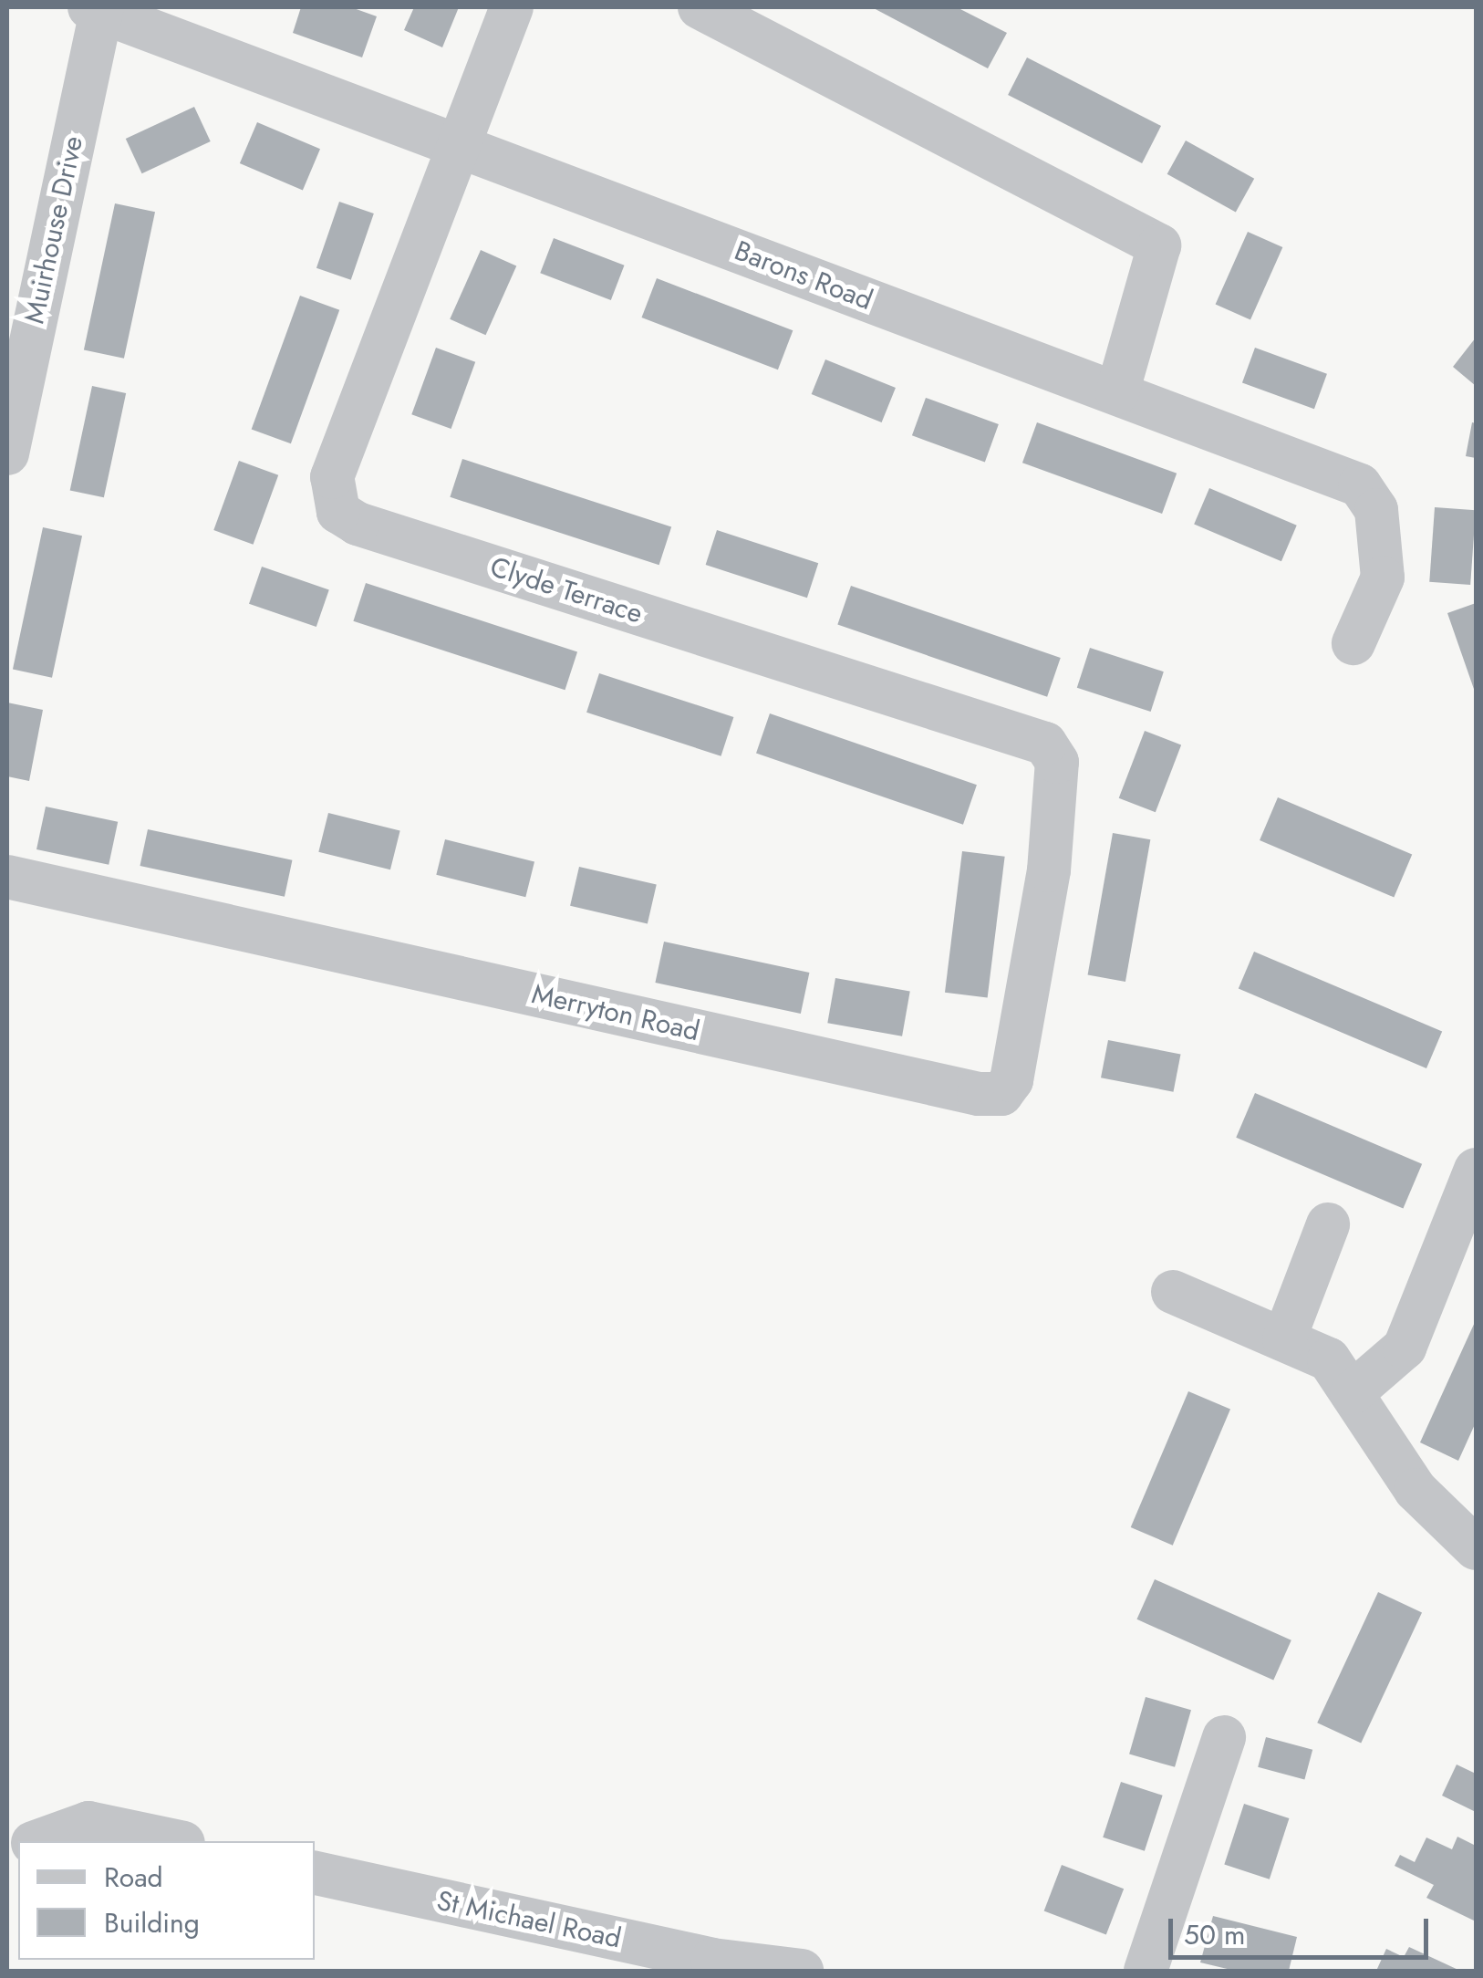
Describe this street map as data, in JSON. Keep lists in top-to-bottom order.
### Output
{
  "streets": {
    "street": [
      "Muirhouse Drive",
      "Barons Road",
      "Clyde Terrace",
      "Merryton Road",
      "St Michael Road"
    ]
  },
  "crossings": [
    ["Muirhouse Drive", "Barons Road"],
    ["Barons Road", "Clyde Terrace"],
    ["Clyde Terrace", "Merryton Road"]
  ],
  "legend": ["Road", "Building"],
  "scale_bar": "50 m"
}
